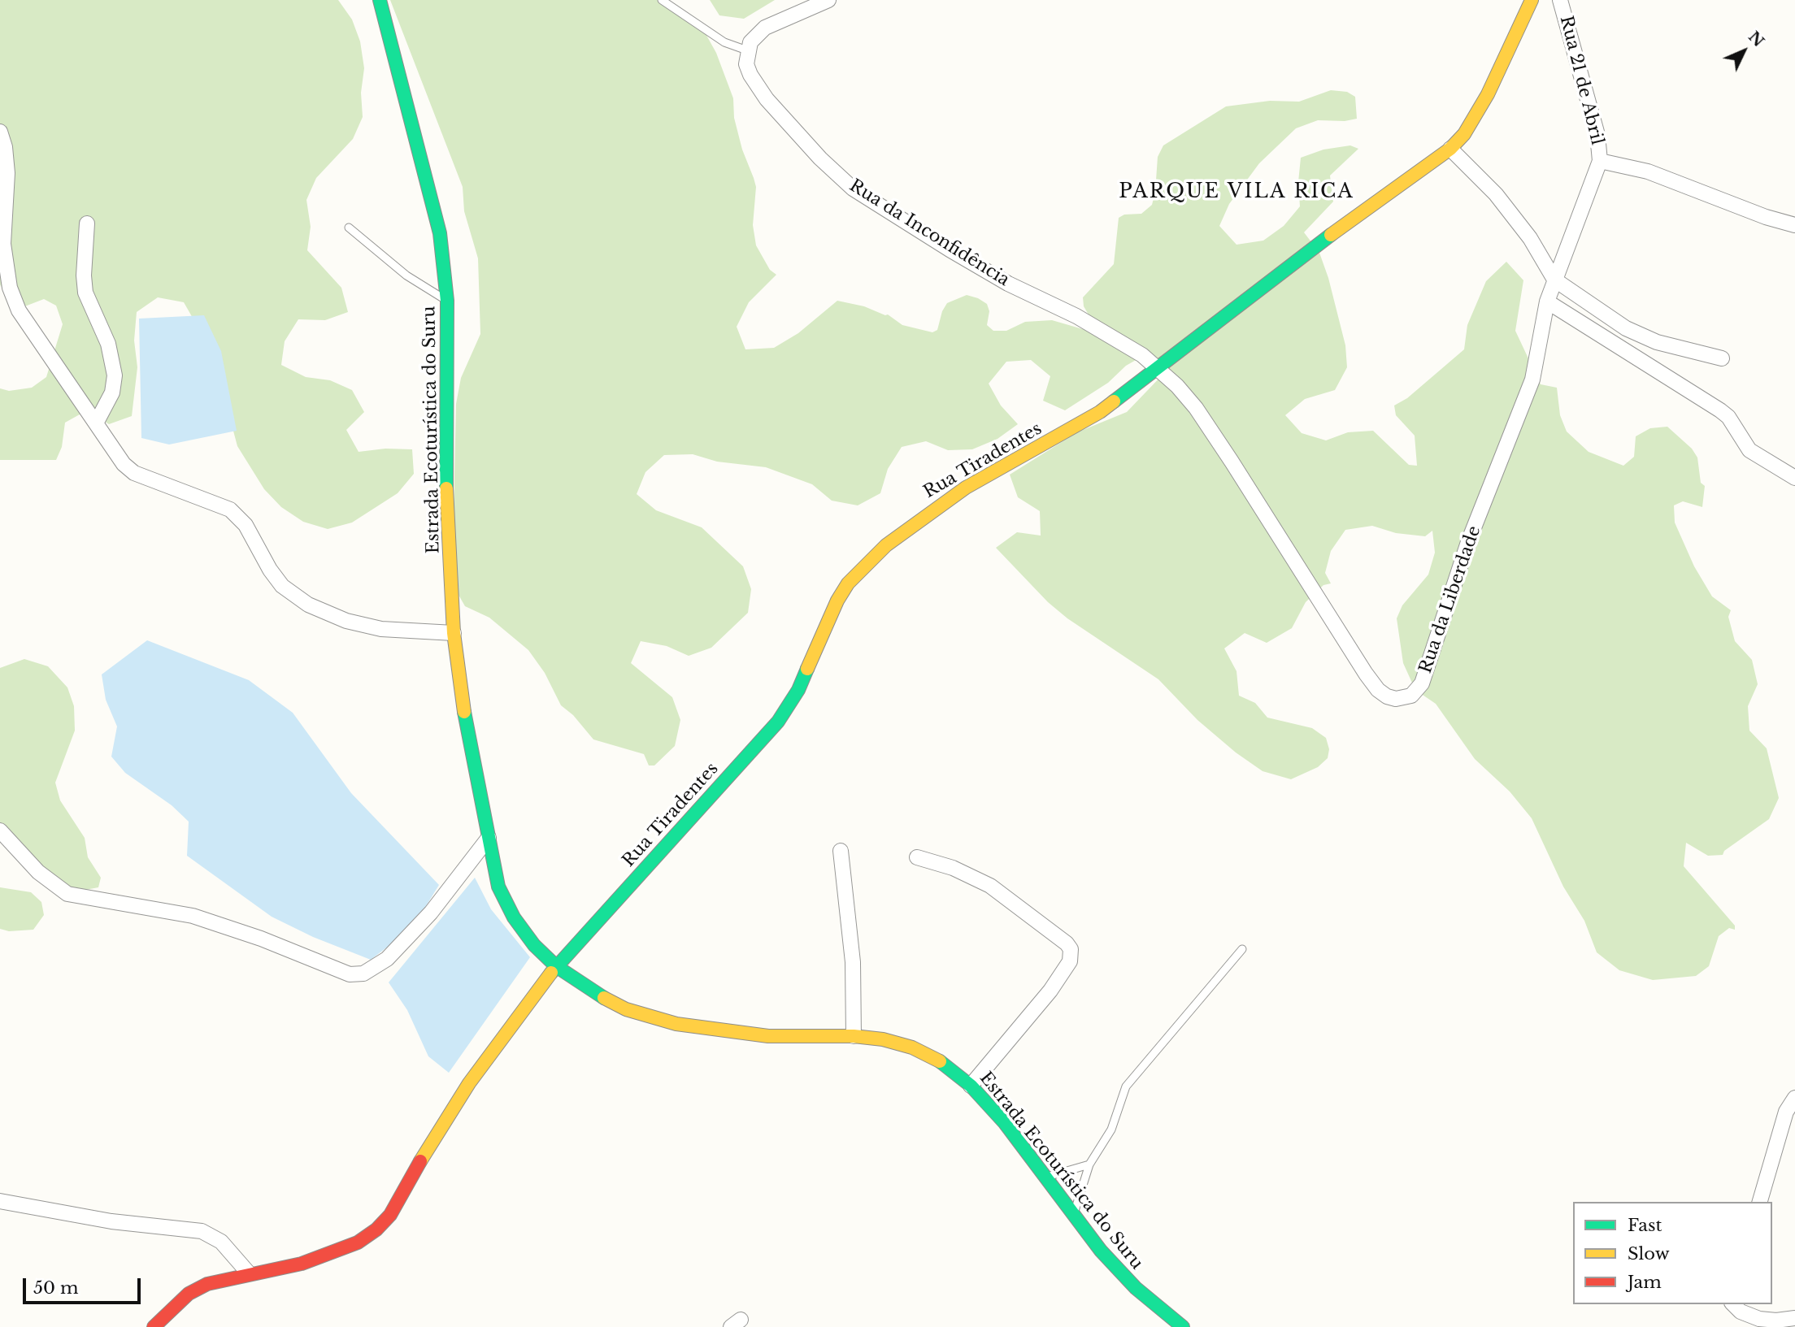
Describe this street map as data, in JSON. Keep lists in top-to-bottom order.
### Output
{
  "streets": {
    "street": [
      "Rua 21 de Abril",
      "Rua da Inconfidência",
      "Estrada Ecoturística do Suru",
      "Rua Tiradentes",
      "Rua da Liberdade"
    ]
  },
  "crossings": [
    ["Rua 21 de Abril", "Rua da Liberdade"],
    ["Rua da Inconfidência", "Rua Tiradentes"],
    ["Rua da Inconfidência", "Rua da Liberdade"],
    ["Estrada Ecoturística do Suru", "Rua Tiradentes"],
    ["Rua Tiradentes", "Rua da Liberdade"]
  ],
  "districts": ["PARQUE VILA RICA"],
  "legend": ["Fast", "Slow", "Jam"],
  "scale_bar": "50 m",
  "north": "top right"
}
